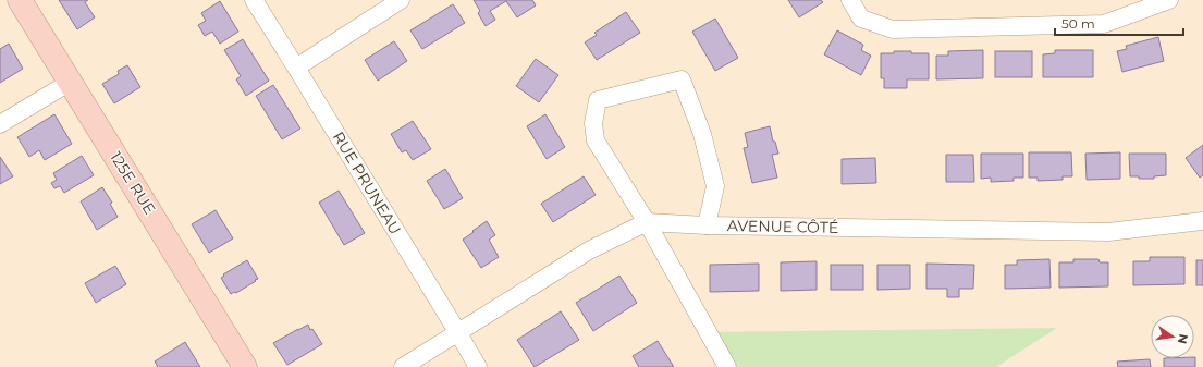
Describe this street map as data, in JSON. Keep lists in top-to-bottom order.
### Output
{
  "streets": {
    "main road": ["125E RUE"],
    "street": ["RUE PRUNEAU", "AVENUE CÔTÉ"]
  },
  "crossings": [
    ["RUE PRUNEAU", "AVENUE CÔTÉ"]
  ],
  "scale_bar": "50 m",
  "north": "right"
}
